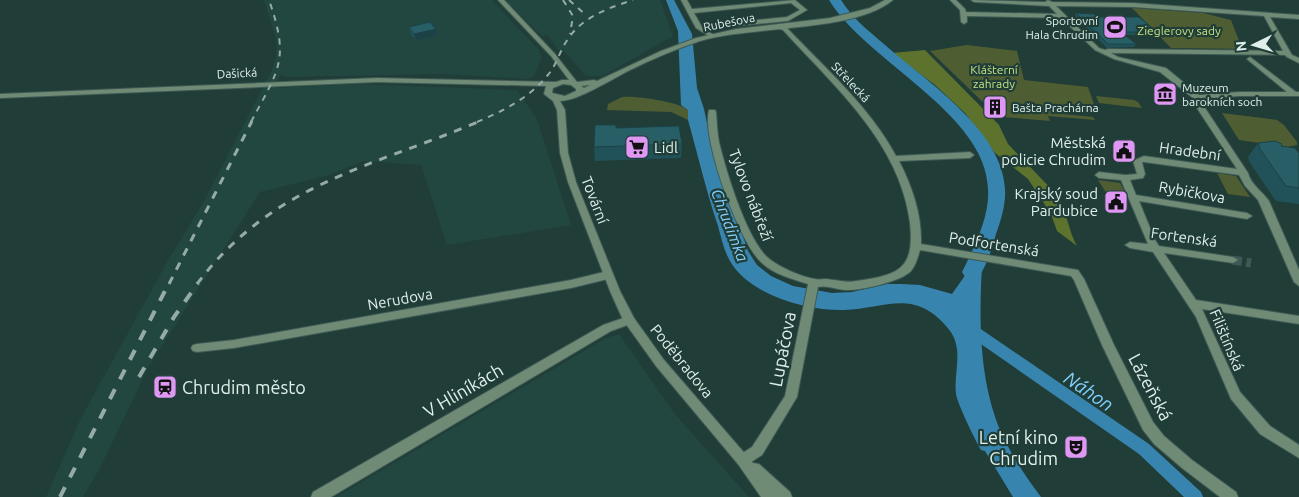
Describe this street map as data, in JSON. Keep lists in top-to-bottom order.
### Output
{
  "streets": {
    "street": [
      "Rubešova",
      "Dašická",
      "Střelecká",
      "Hradební",
      "Rybičkova",
      "Tylovo nábřeží",
      "Tovární",
      "Fortenská",
      "Podfortenská",
      "Nerudova",
      "Filištínská",
      "Lupáčova",
      "Poděbradova",
      "Lázeňská",
      "V Hliníkách"
    ]
  },
  "crossings": [
    ["Rubešova", "Dašická"],
    ["Rubešova", "Tovární"],
    ["Dašická", "Tovární"],
    ["Střelecká", "Tylovo nábřeží"],
    ["Střelecká", "Podfortenská"],
    ["Hradební", "Filištínská"],
    ["Rybičkova", "Filištínská"],
    ["Tylovo nábřeží", "Lupáčova"],
    ["Tovární", "Nerudova"],
    ["Tovární", "Poděbradova"],
    ["Fortenská", "Filištínská"],
    ["Podfortenská", "Lázeňská"],
    ["Nerudova", "Poděbradova"],
    ["Lupáčova", "Poděbradova"],
    ["Poděbradova", "V Hliníkách"]
  ],
  "water": ["Chrudimka", "Náhon"],
  "parks": ["Zieglerovy sady", "Klášterní zahrady"],
  "places": {
    "sports": ["Sportovní Hala Chrudim"],
    "museum": ["Muzeum barokních soch"],
    "building": ["Bašta Prachárna"],
    "supermarket": ["Lidl"],
    "public building": ["Městská policie Chrudim", "Krajský soud Pardubice"],
    "station": ["Chrudim město"],
    "theatre": ["Letní kino Chrudim"]
  },
  "north": "left"
}
